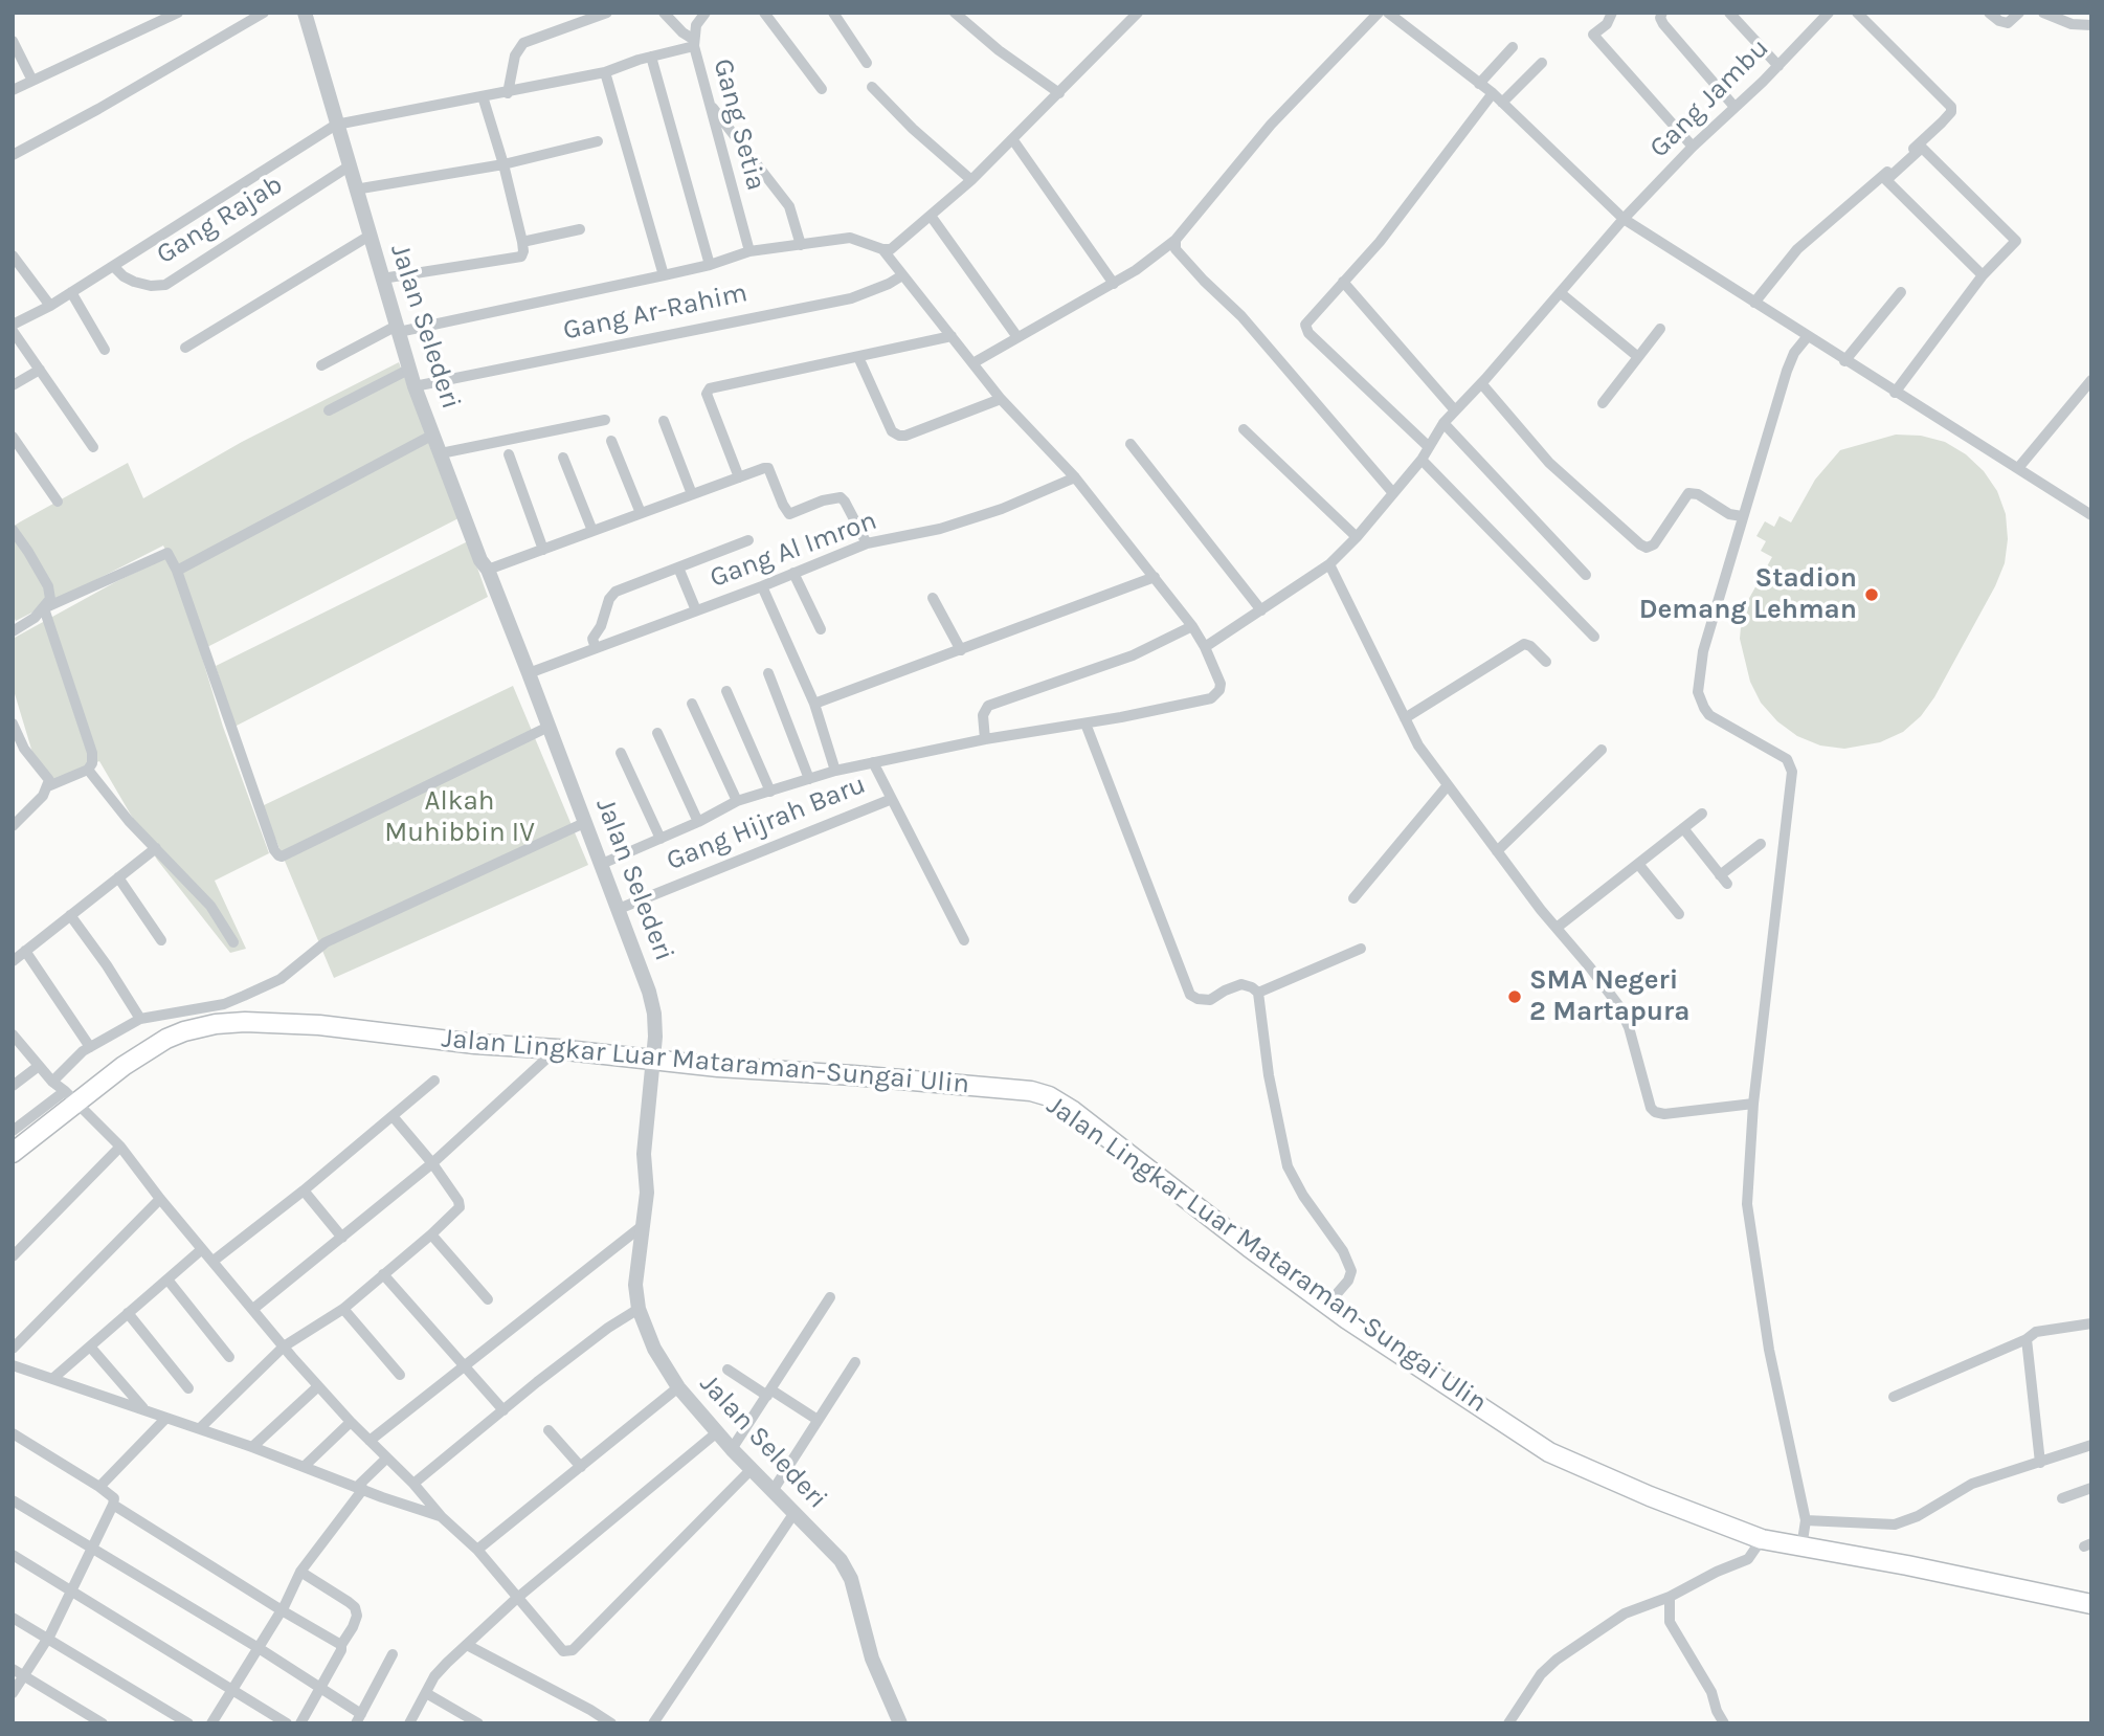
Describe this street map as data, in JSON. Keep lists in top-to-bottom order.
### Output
{
  "streets": {
    "main road": ["Jalan Lingkar Luar Mataraman-Sungai Ulin"],
    "street": [
      "Gang Jambu",
      "Gang Setia",
      "Gang Rajab",
      "Gang Ar-Rahim",
      "Jalan Selederi",
      "Gang Al Imron",
      "Gang Hijrah Baru"
    ]
  },
  "crossings": [
    ["Gang Rajab", "Jalan Selederi"],
    ["Gang Ar-Rahim", "Jalan Selederi"],
    ["Jalan Selederi", "Gang Al Imron"],
    ["Jalan Selederi", "Gang Hijrah Baru"],
    ["Jalan Selederi", "Jalan Lingkar Luar Mataraman-Sungai Ulin"]
  ],
  "parks": ["Alkah Muhibbin IV"],
  "places": ["Stadion Demang Lehman", "SMA Negeri 2 Martapura"]
}
